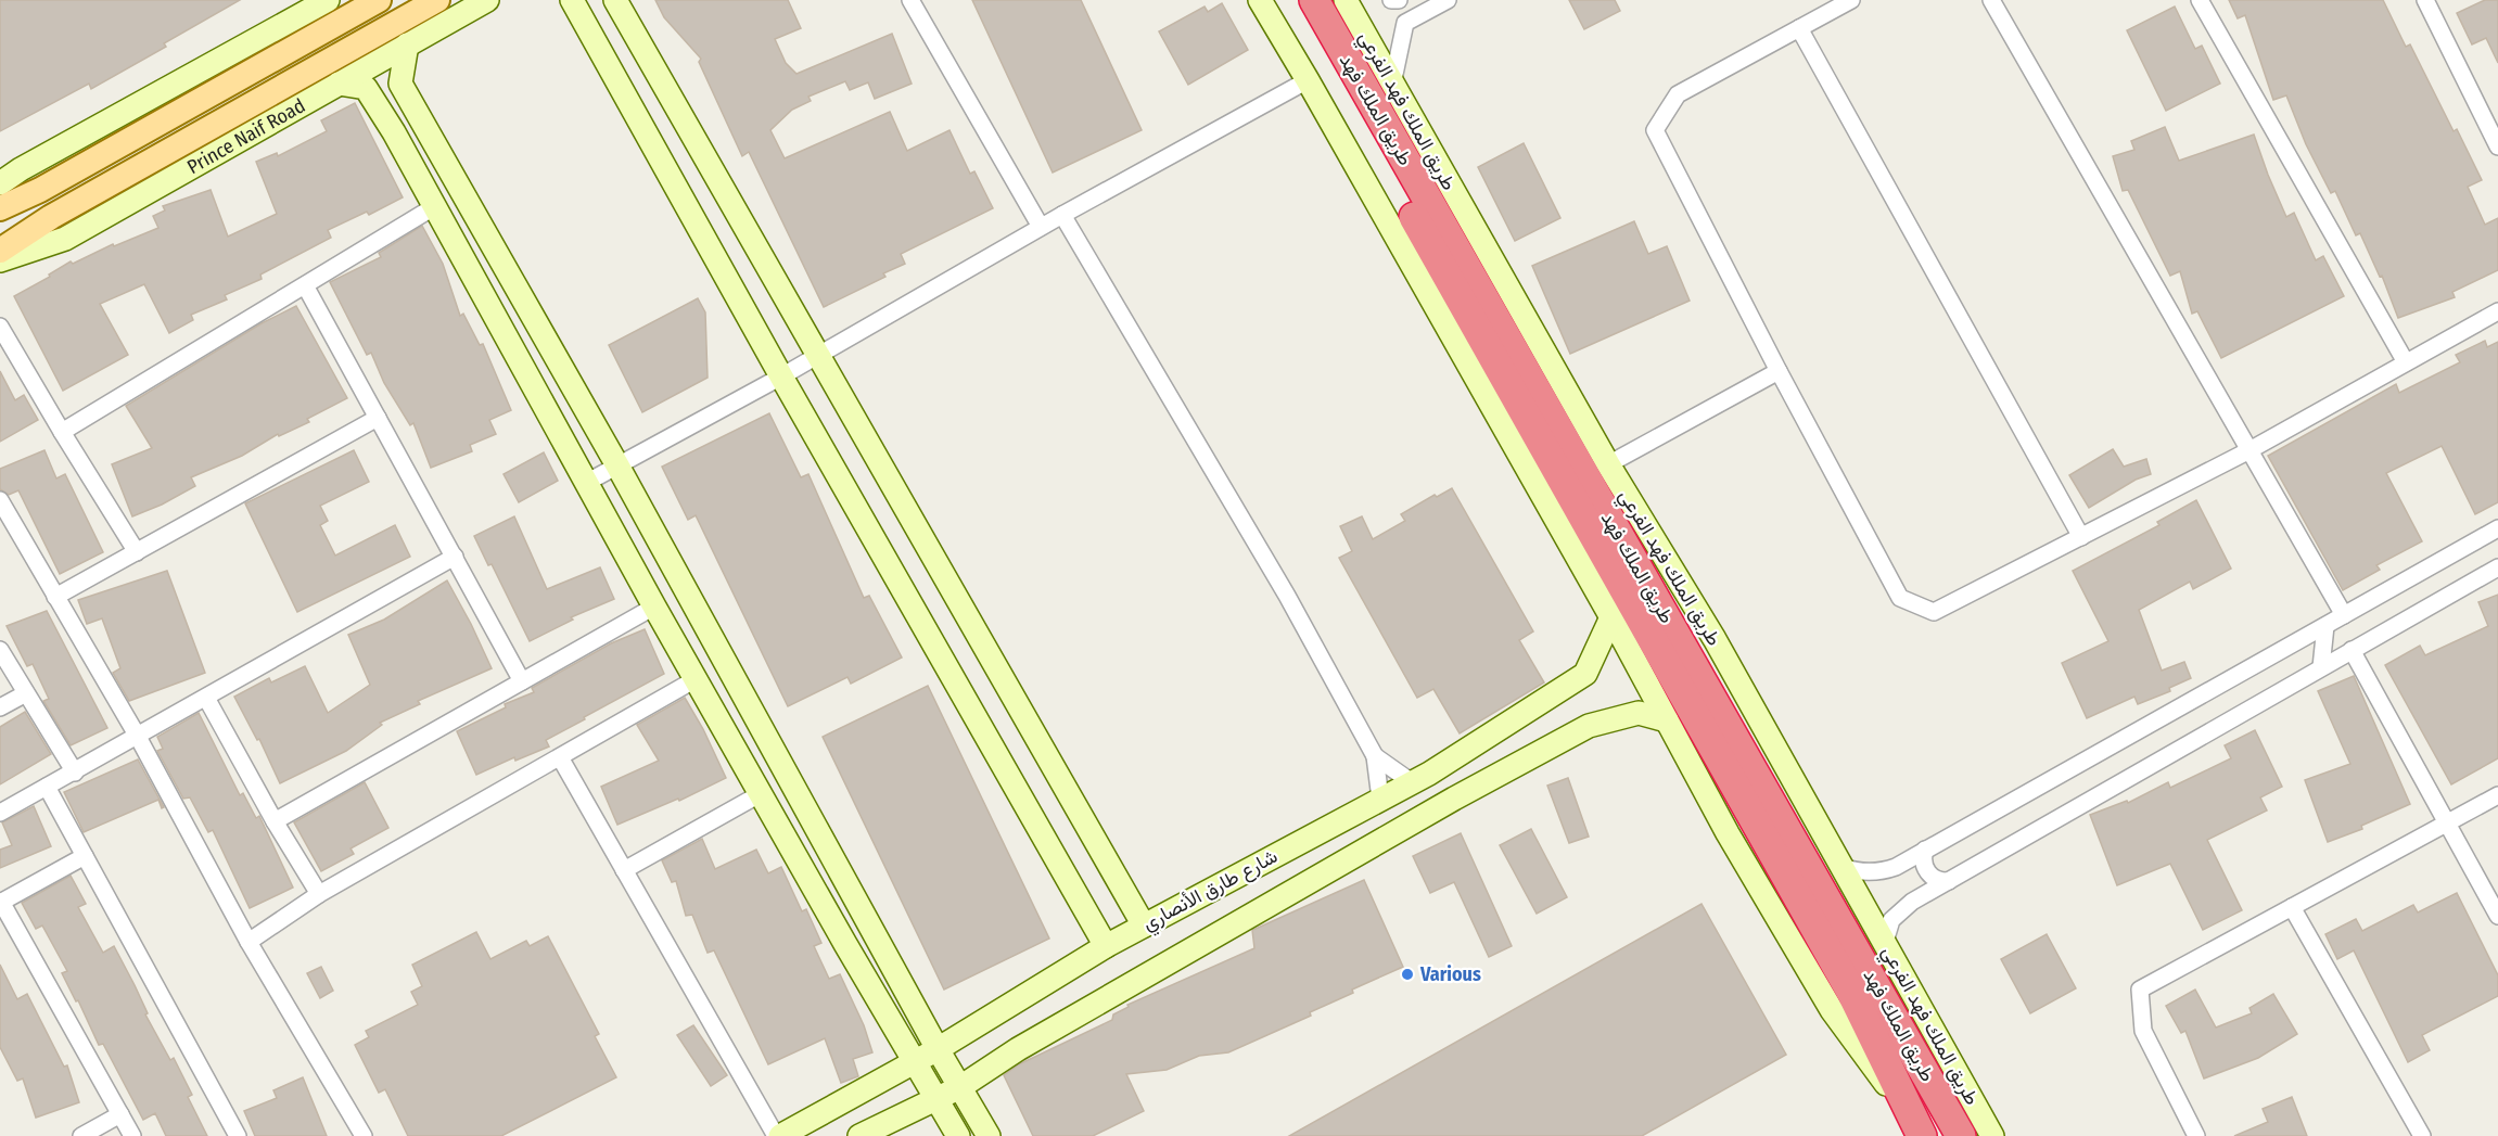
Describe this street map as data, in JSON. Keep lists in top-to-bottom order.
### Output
{
  "streets": {
    "highway": ["طريق الملك فهد"],
    "main road": ["Prince Naif Road"],
    "street": ["طريق الملك فهد الفرعي", "شارع طارق الأنصاري"]
  },
  "places": ["Various"]
}
